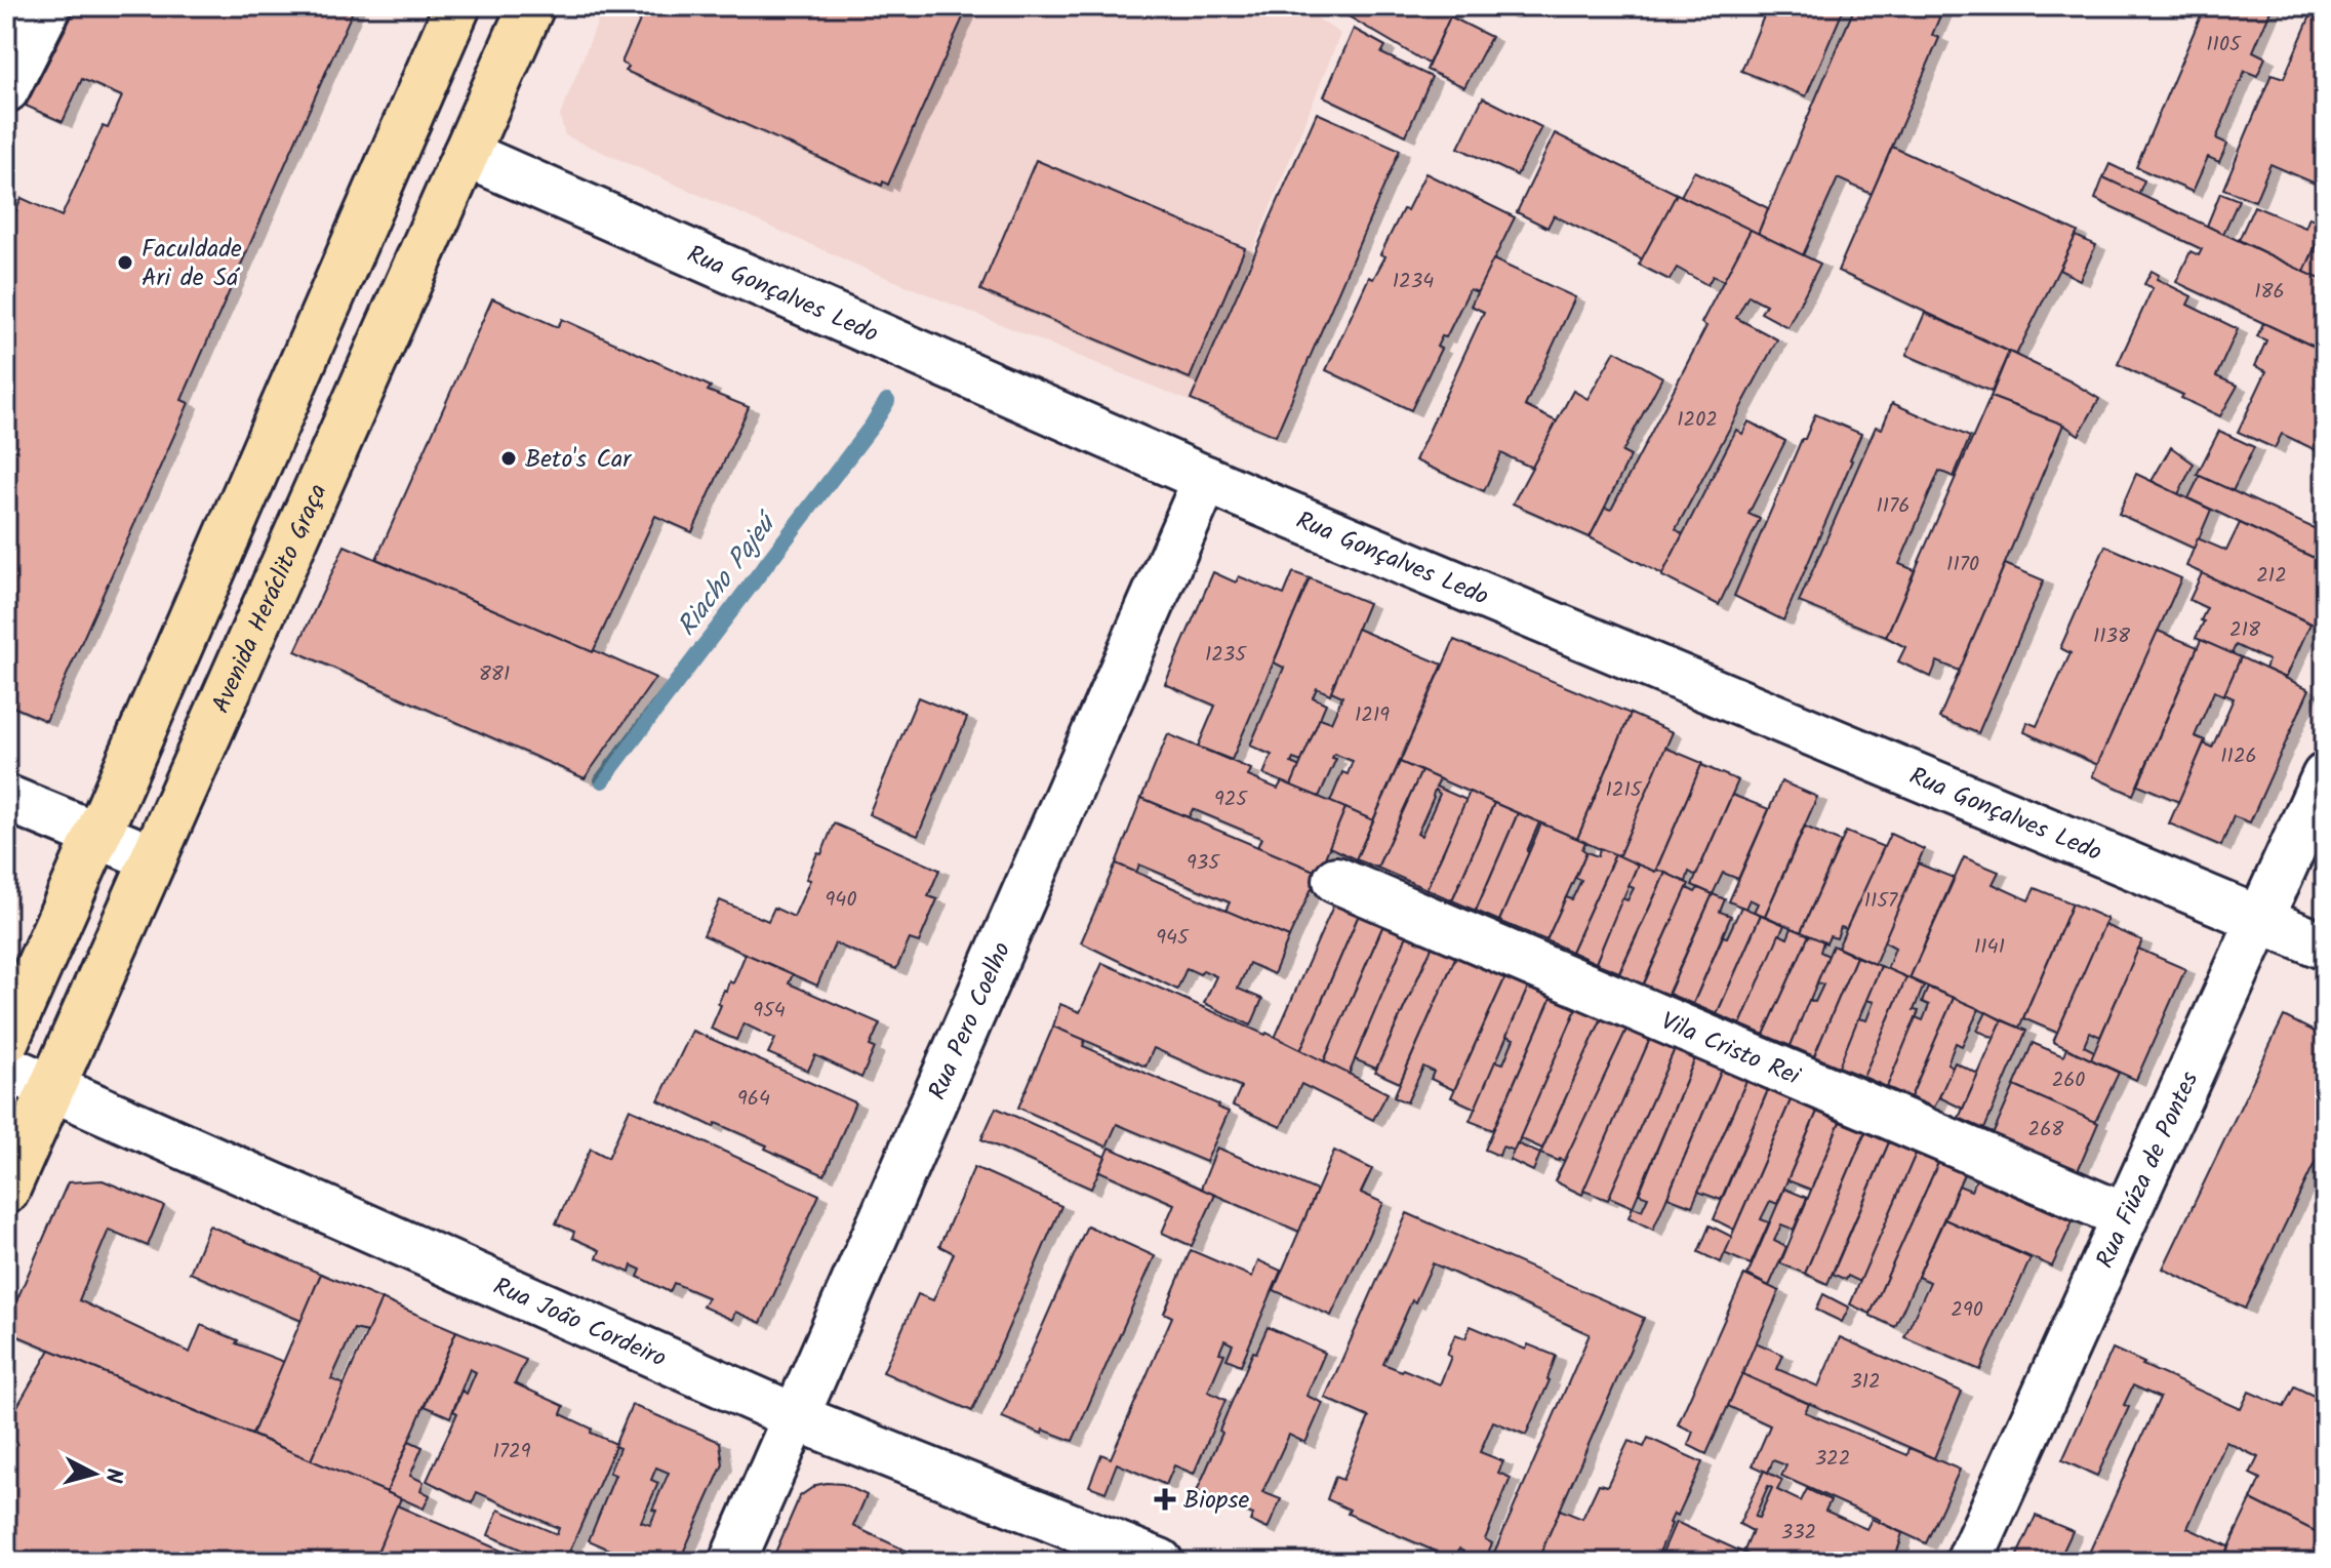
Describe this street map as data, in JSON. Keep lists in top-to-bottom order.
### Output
{
  "streets": {
    "main road": ["Avenida Heráclito Graça"],
    "street": [
      "Rua Gonçalves Ledo",
      "Rua Pero Coelho",
      "Vila Cristo Rei",
      "Rua Fiúza de Pontes",
      "Rua João Cordeiro"
    ]
  },
  "crossings": [
    ["Rua Gonçalves Ledo", "Avenida Heráclito Graça"],
    ["Rua Gonçalves Ledo", "Rua Pero Coelho"],
    ["Rua Gonçalves Ledo", "Rua Fiúza de Pontes"],
    ["Avenida Heráclito Graça", "Rua João Cordeiro"],
    ["Rua Pero Coelho", "Rua João Cordeiro"],
    ["Vila Cristo Rei", "Rua Fiúza de Pontes"]
  ],
  "water": ["Riacho Pajeú"],
  "places": {
    "other": ["Faculdade Ari de Sá", "Beto's Car"],
    "health": ["Biopse"]
  },
  "house_numbers": [
    "1105",
    "1234",
    "186",
    "1202",
    "1176",
    "1170",
    "212",
    "218",
    "1138",
    "1235",
    "881",
    "1219",
    "1126",
    "1215",
    "925",
    "935",
    "940",
    "1157",
    "945",
    "1141",
    "954",
    "260",
    "964",
    "268",
    "290",
    "312",
    "1729",
    "322",
    "332"
  ],
  "north": "right"
}
